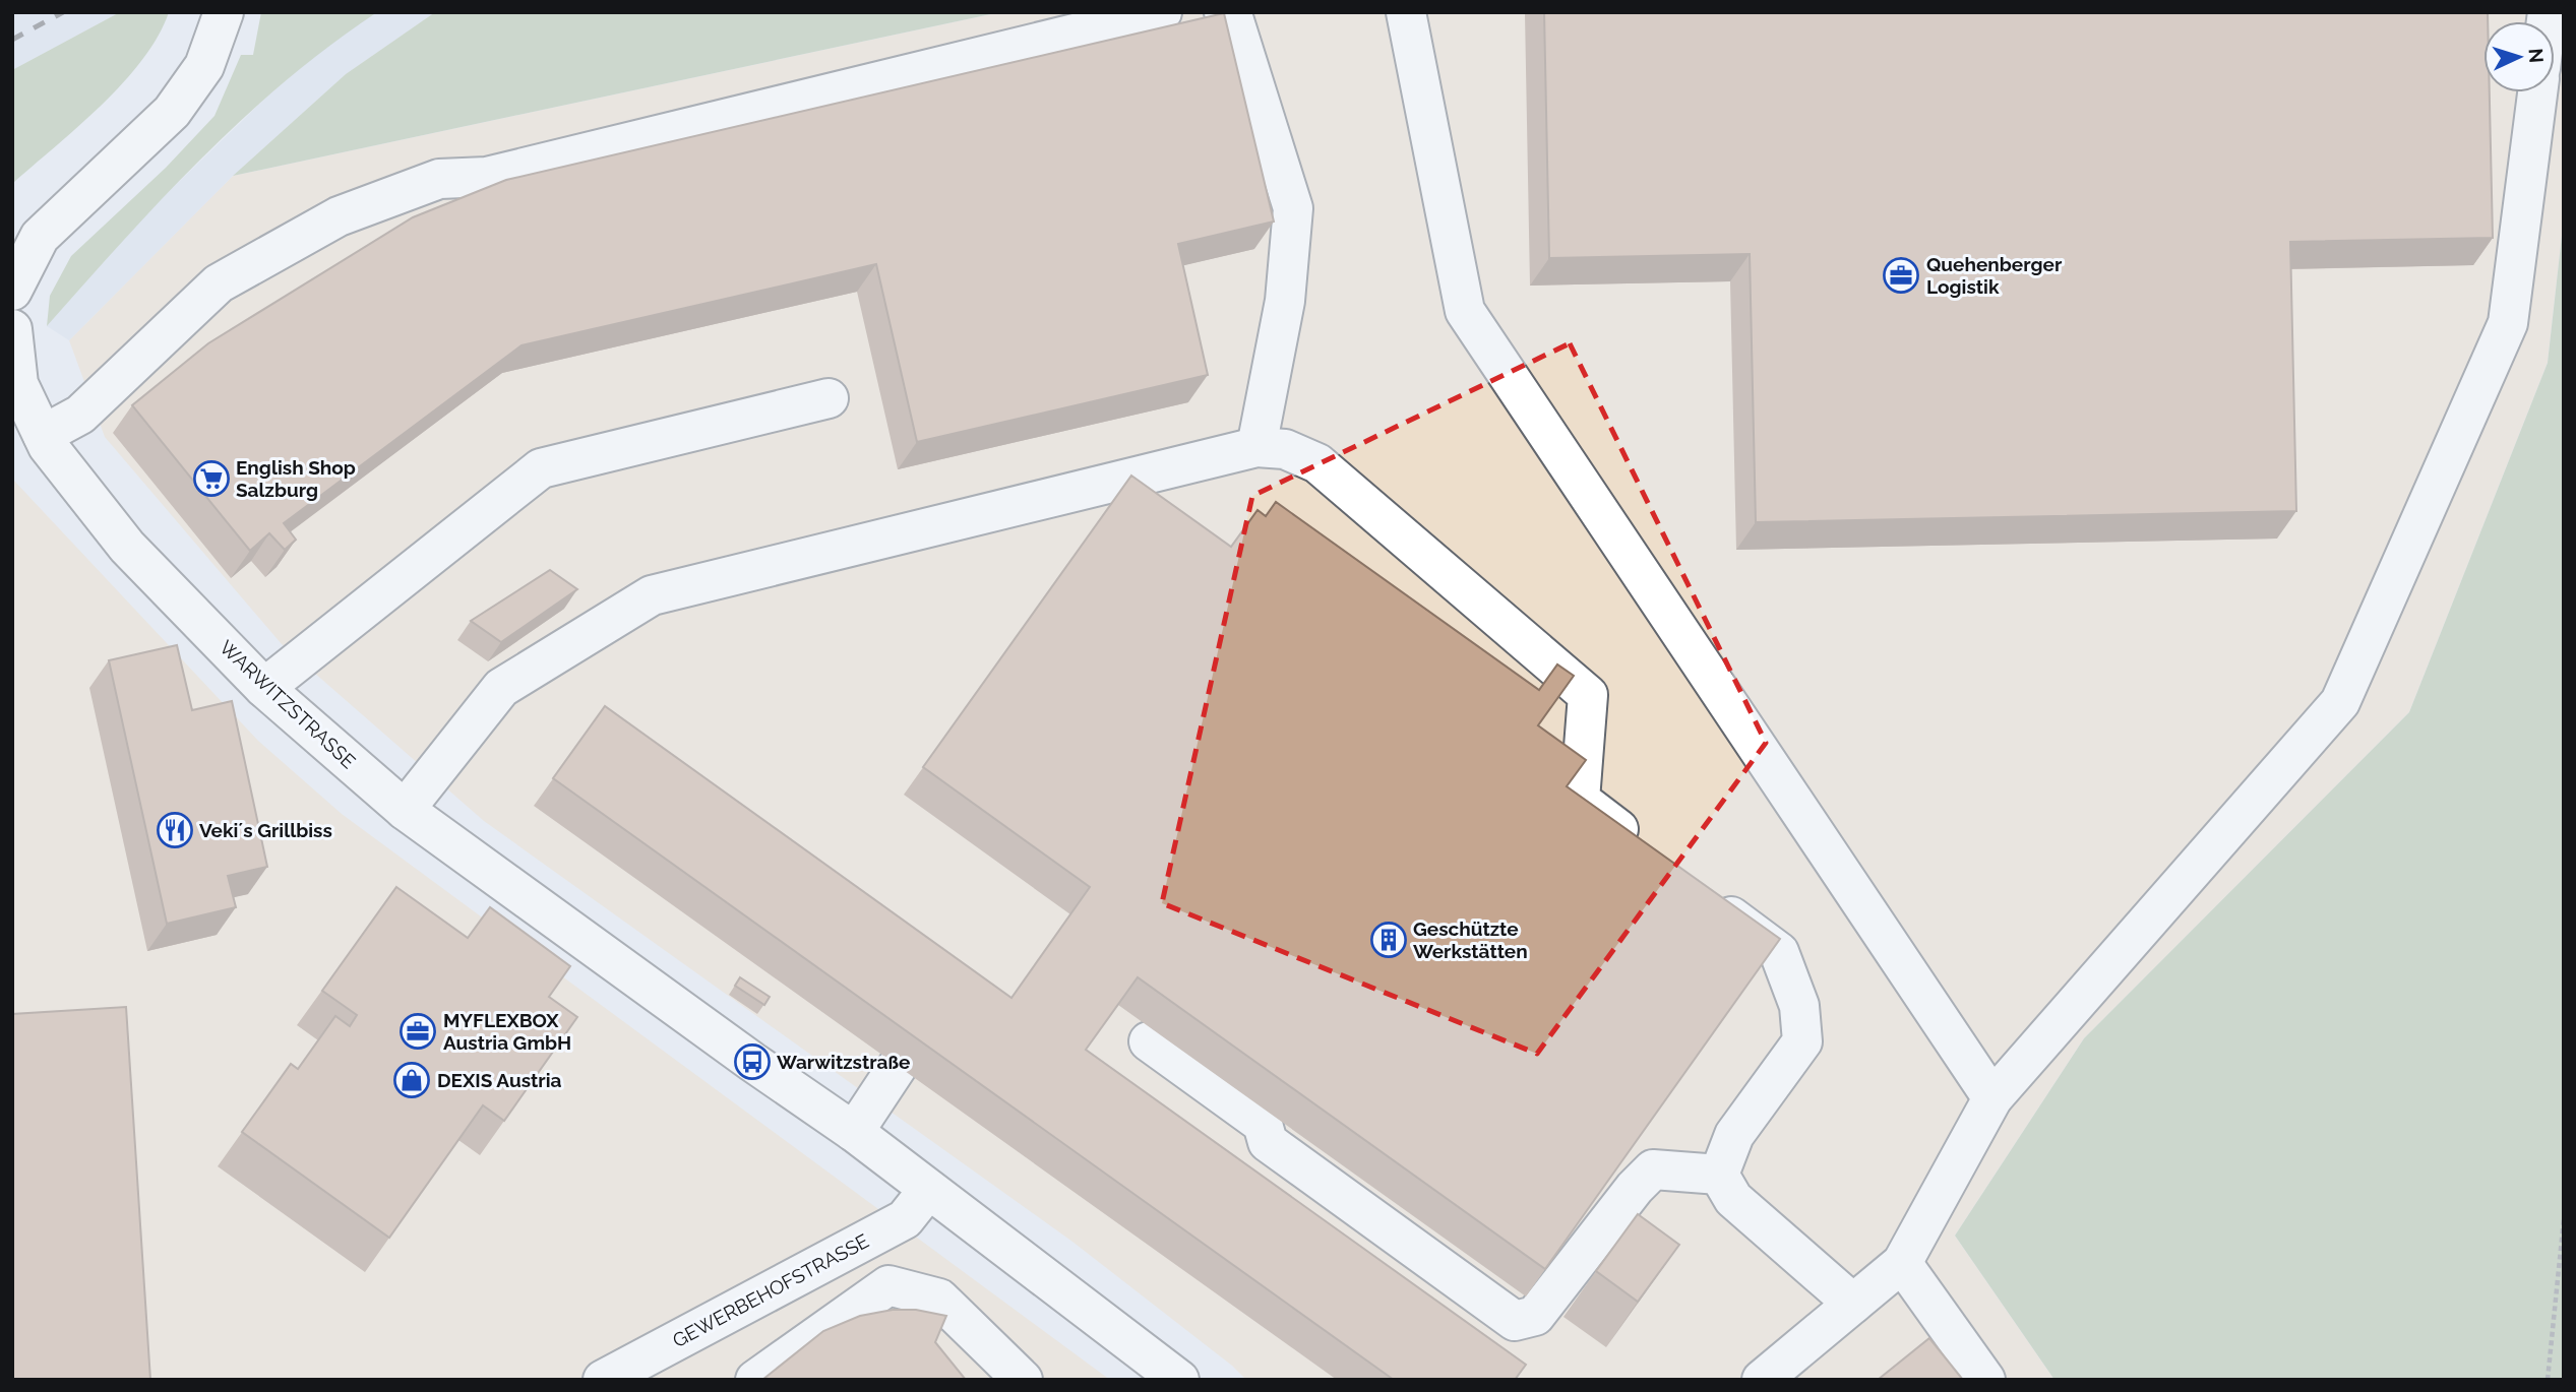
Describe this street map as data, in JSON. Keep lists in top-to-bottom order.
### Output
{
  "streets": {
    "street": ["WARWITZSTRASSE", "GEWERBEHOFSTRASSE"]
  },
  "crossings": [
    ["WARWITZSTRASSE", "GEWERBEHOFSTRASSE"]
  ],
  "places": {
    "office": ["Quehenberger Logistik", "MYFLEXBOX Austria GmbH"],
    "supermarket": ["English Shop Salzburg"],
    "restaurant": ["Veki´s Grillbiss"],
    "building": ["Geschützte Werkstätten"],
    "bus stop": ["Warwitzstraße"],
    "shop": ["DEXIS Austria"]
  },
  "north": "right"
}
